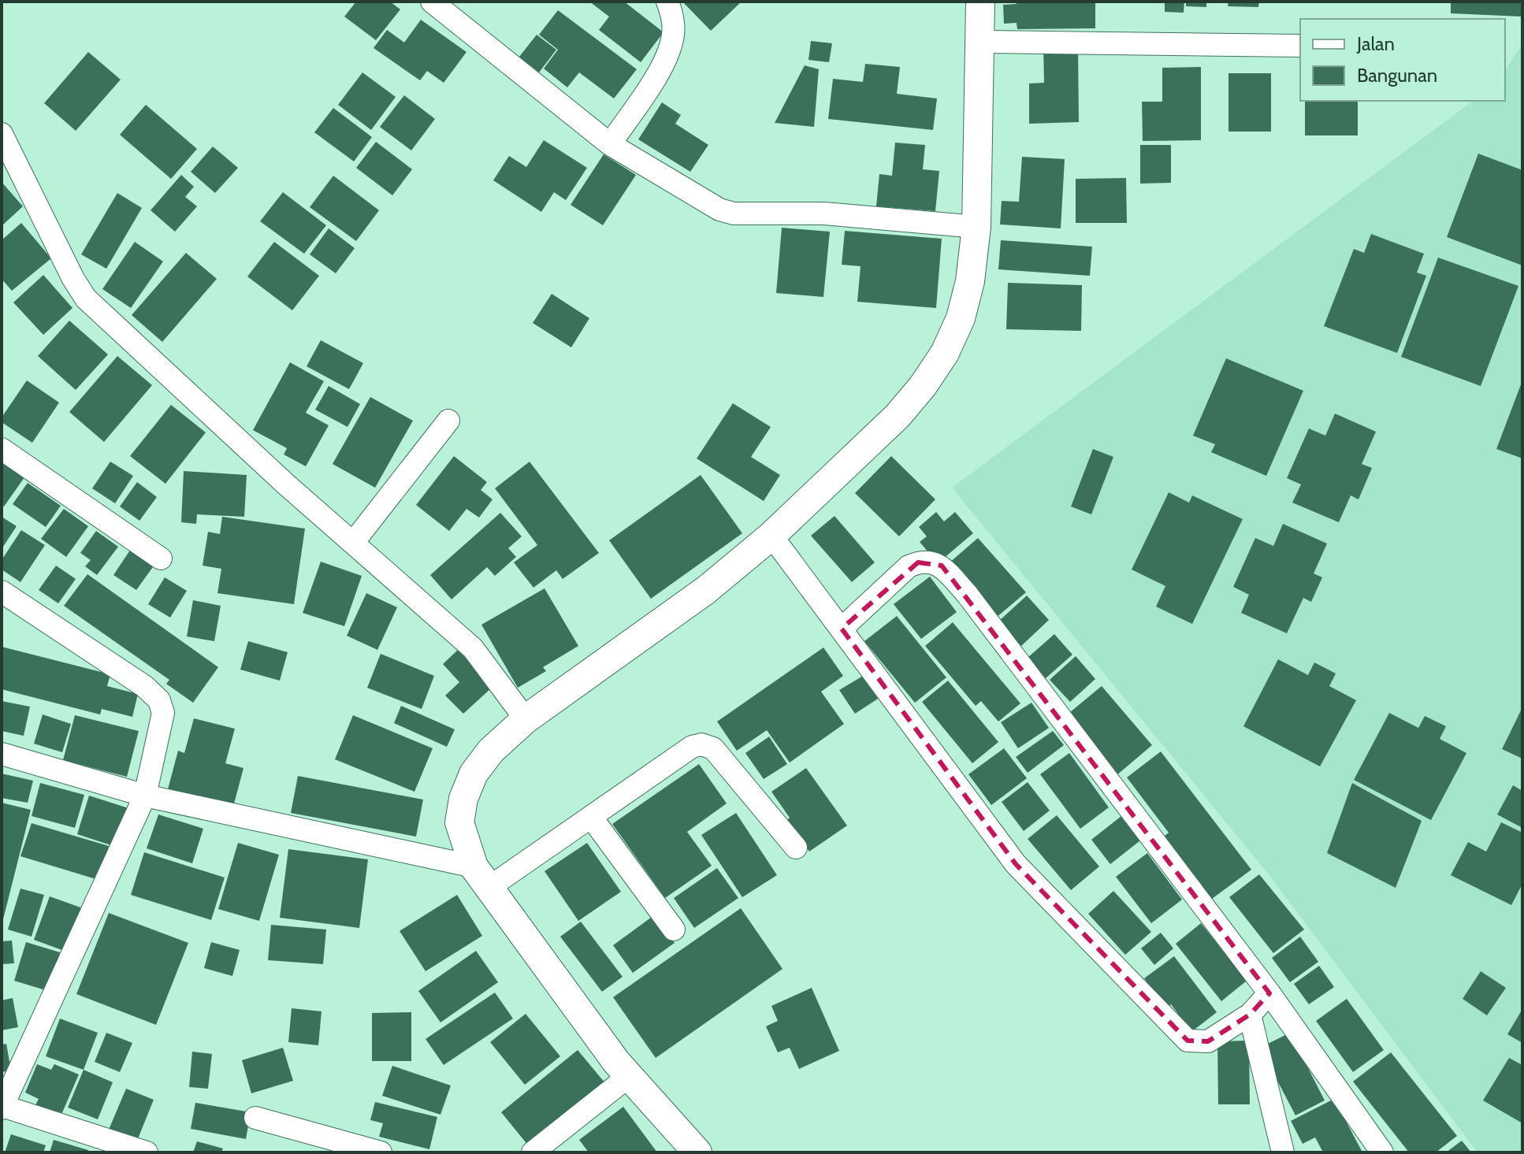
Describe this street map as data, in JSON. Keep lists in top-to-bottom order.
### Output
{
  "legend": ["Jalan", "Bangunan"]
}
